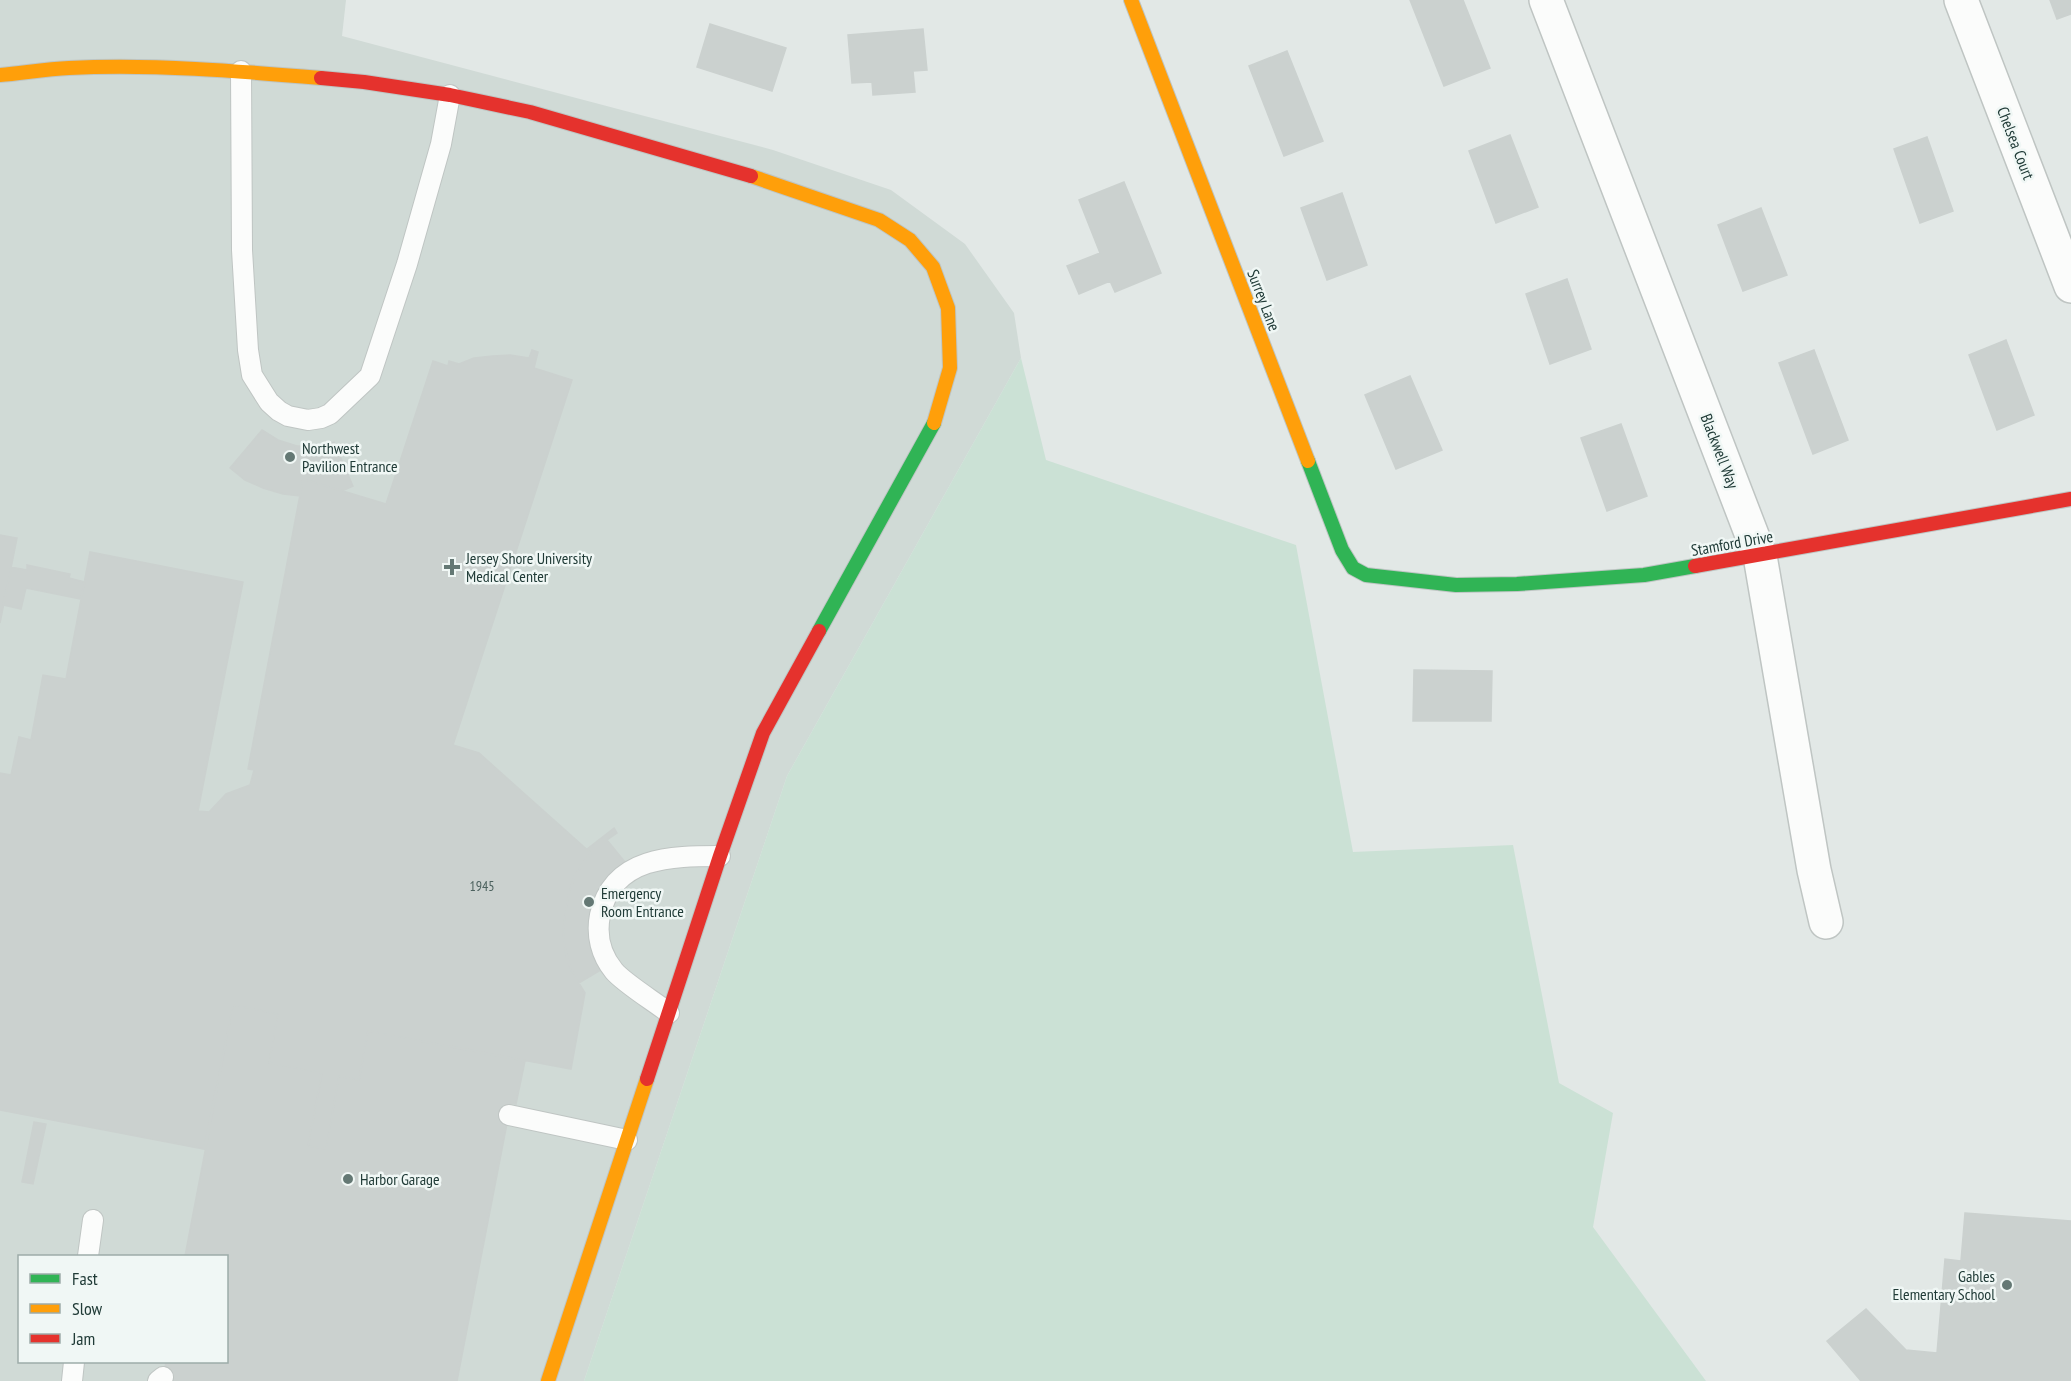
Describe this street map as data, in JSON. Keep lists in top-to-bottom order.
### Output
{
  "streets": {
    "street": [
      "Chelsea Court",
      "Surrey Lane",
      "Blackwell Way",
      "Stamford Drive"
    ]
  },
  "crossings": [
    ["Surrey Lane", "Stamford Drive"],
    ["Blackwell Way", "Stamford Drive"]
  ],
  "places": {
    "other": [
      "Northwest Pavilion Entrance",
      "Emergency Room Entrance",
      "Harbor Garage",
      "Gables Elementary School"
    ],
    "health": ["Jersey Shore University Medical Center"]
  },
  "house_numbers": ["1945"],
  "legend": ["Fast", "Slow", "Jam"]
}
